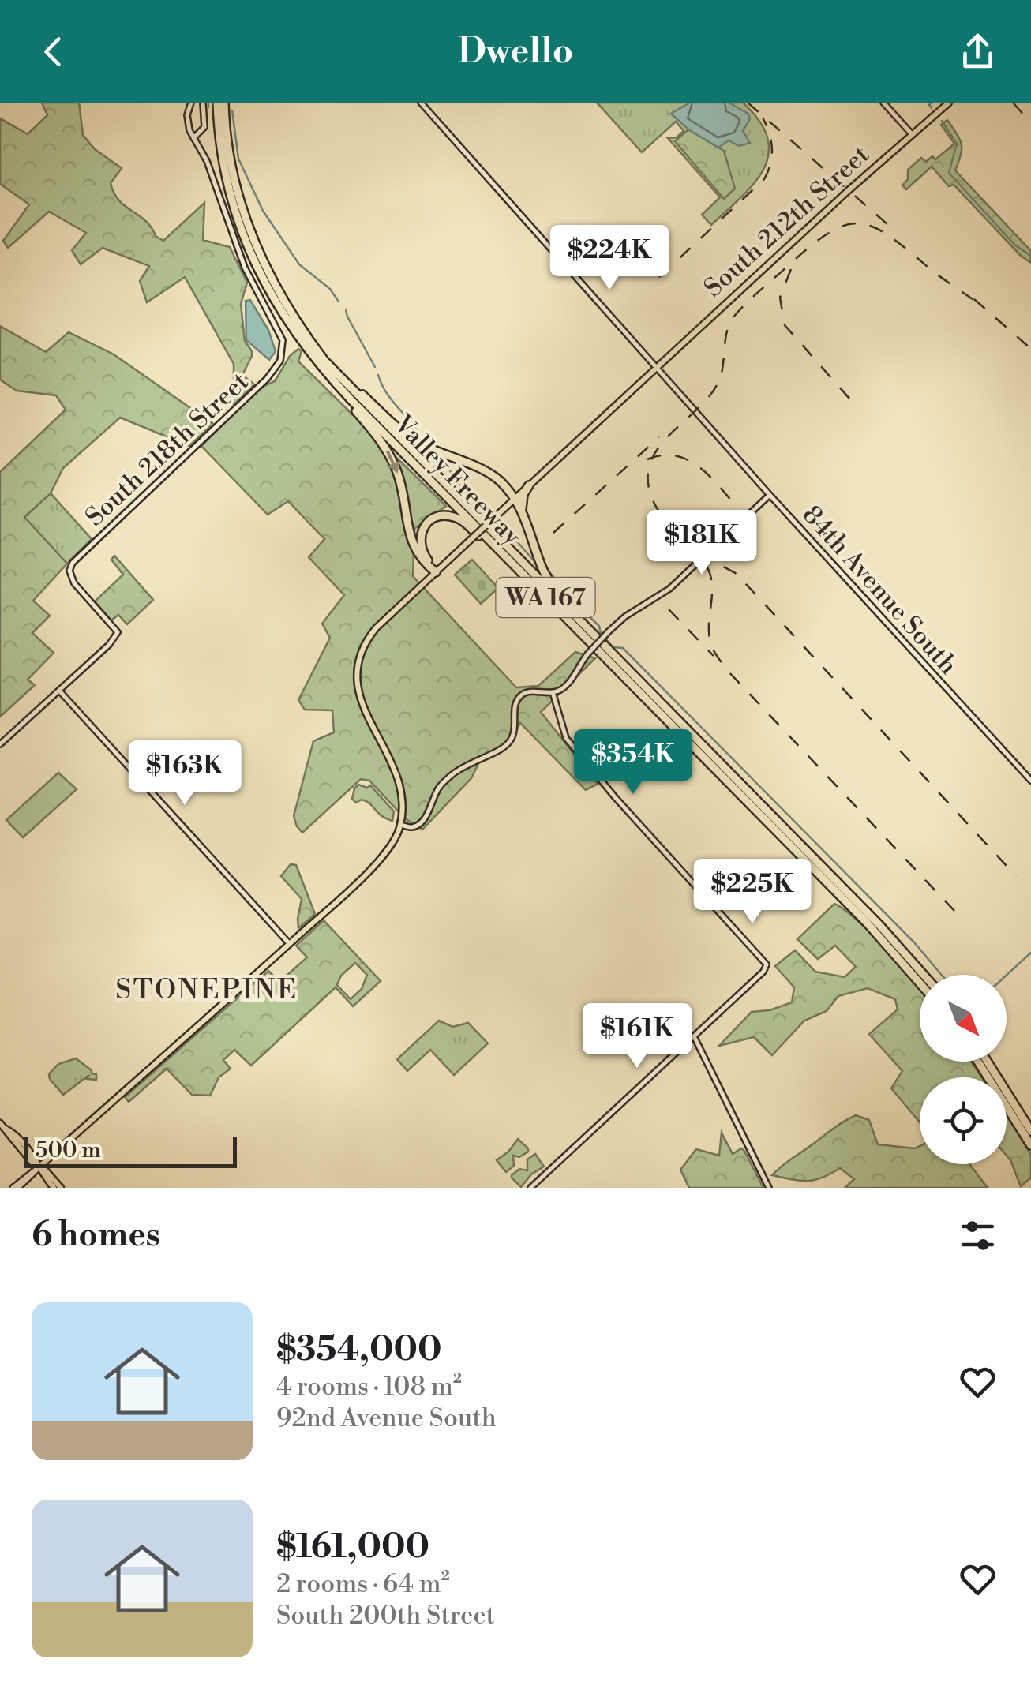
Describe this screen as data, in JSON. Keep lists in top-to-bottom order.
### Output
{
  "streets": {
    "highway": ["Valley Freeway", "WA 167"],
    "main road": ["South 212th Street"],
    "street": ["South 218th Street", "84th Avenue South"]
  },
  "crossings": [
    ["South 212th Street", "84th Avenue South"]
  ],
  "districts": ["STONEPINE"],
  "scale_bar": "500 m",
  "north": "bottom right",
  "page": {
    "header": "Dwello",
    "price": [
      "$224K",
      "$181K",
      "$354K",
      "$163K",
      "$225K",
      "$161K"
    ],
    "scale": "500 m",
    "heading": "6 homes",
    "list": [
      {
        "name": "$354,000",
        "note": "4 rooms · 108 m² · 92nd Avenue South"
      },
      {
        "name": "$161,000",
        "note": "2 rooms · 64 m² · South 200th Street"
      }
    ]
  }
}
